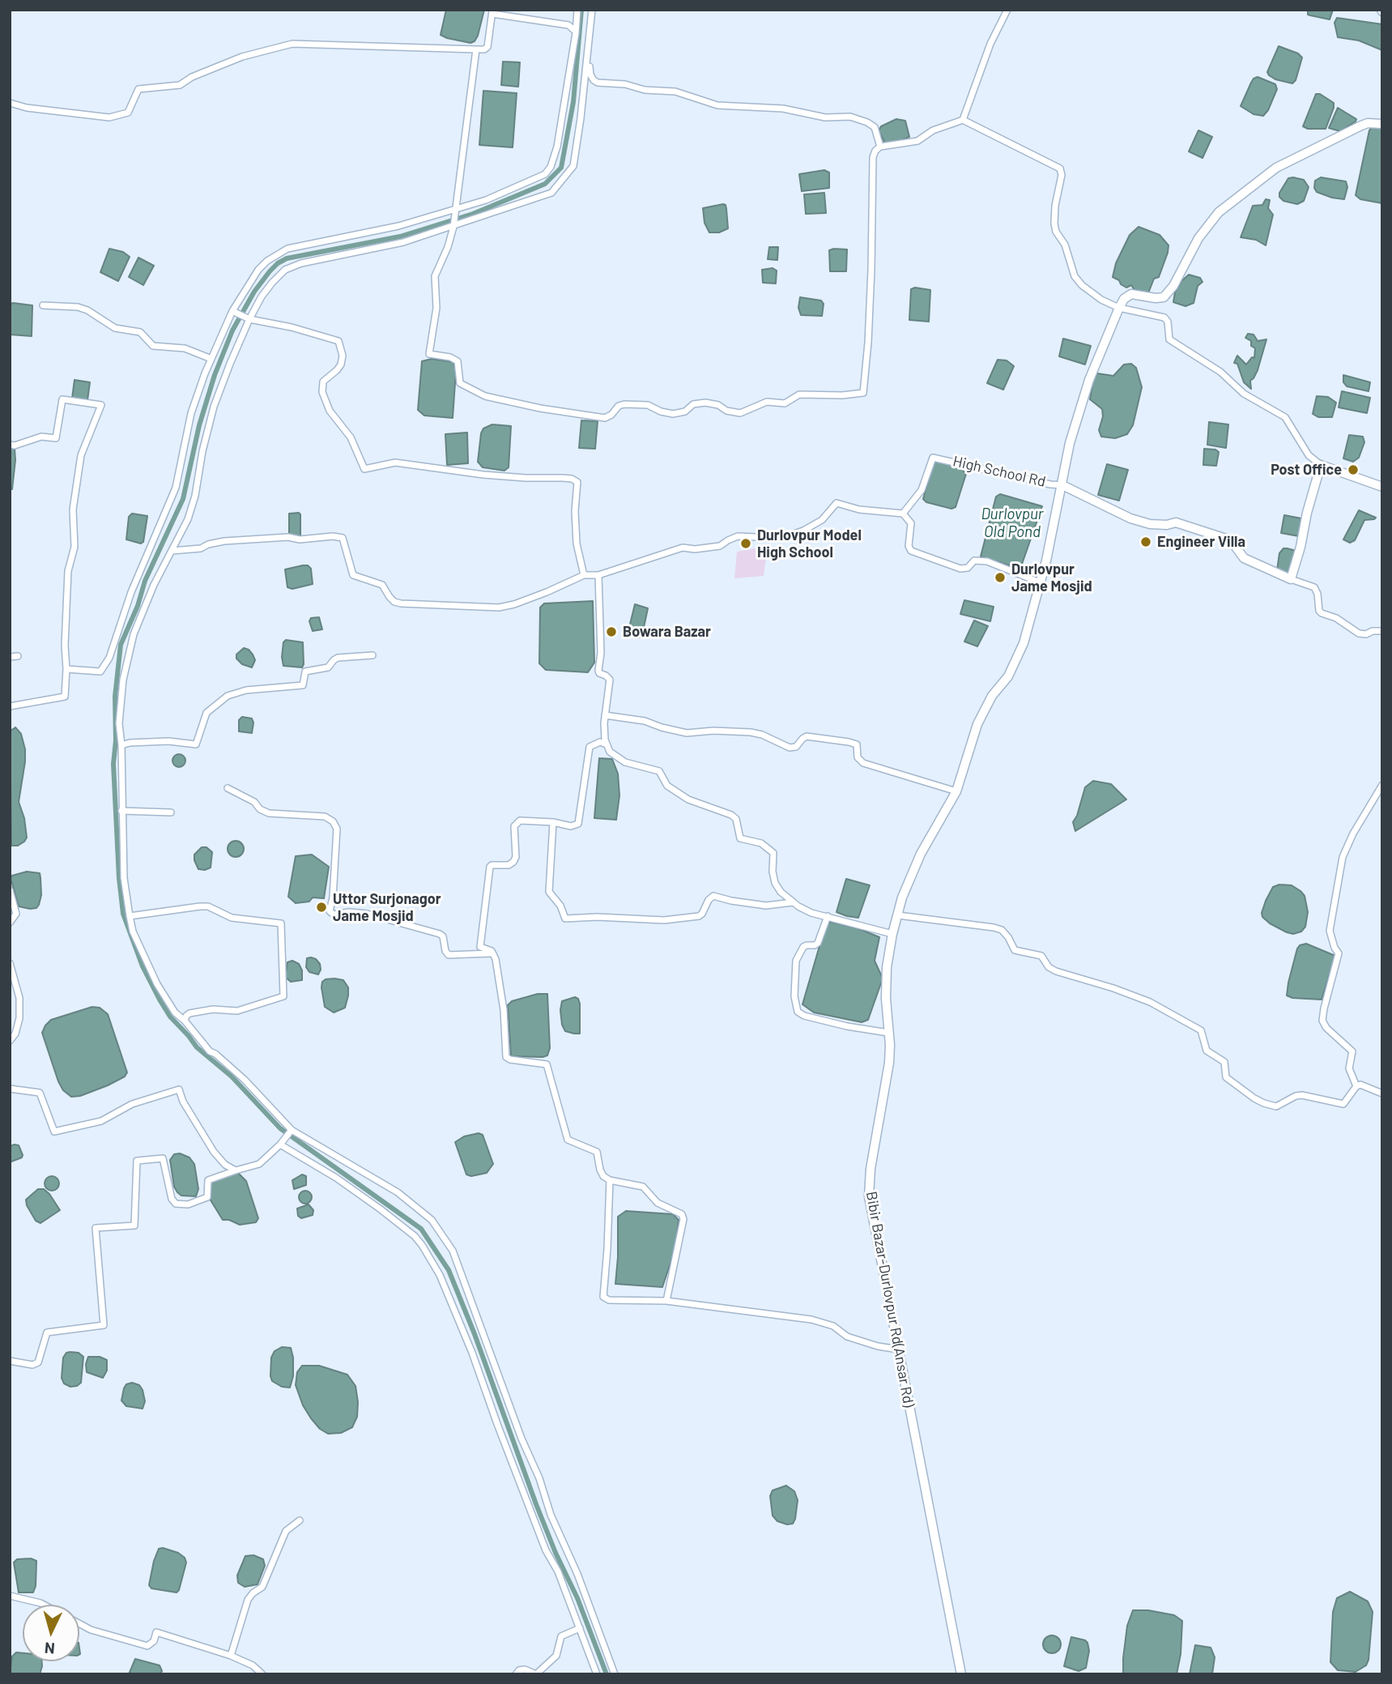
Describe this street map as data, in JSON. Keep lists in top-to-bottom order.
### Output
{
  "streets": {
    "street": ["High School Rd", "Bibir Bazar-Durlovpur Rd(Ansar Rd)"]
  },
  "crossings": [
    ["High School Rd", "Bibir Bazar-Durlovpur Rd(Ansar Rd)"]
  ],
  "water": ["Durlovpur Old Pond"],
  "places": [
    "Post Office",
    "Engineer Villa",
    "Durlovpur Model High School",
    "Durlovpur Jame Mosjid",
    "Bowara Bazar",
    "Uttor Surjonagor Jame Mosjid"
  ],
  "north": "bottom"
}
